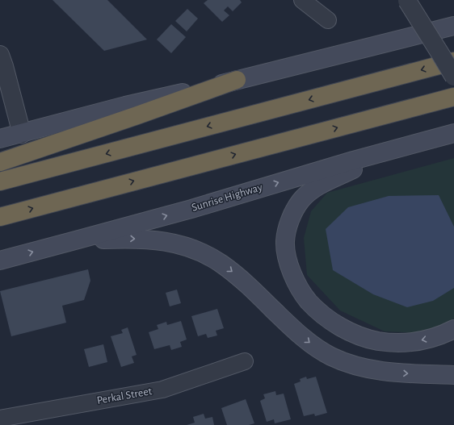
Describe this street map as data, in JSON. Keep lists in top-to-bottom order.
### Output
{
  "streets": {
    "main road": ["Sunrise Highway"],
    "street": ["Perkal Street"]
  }
}
